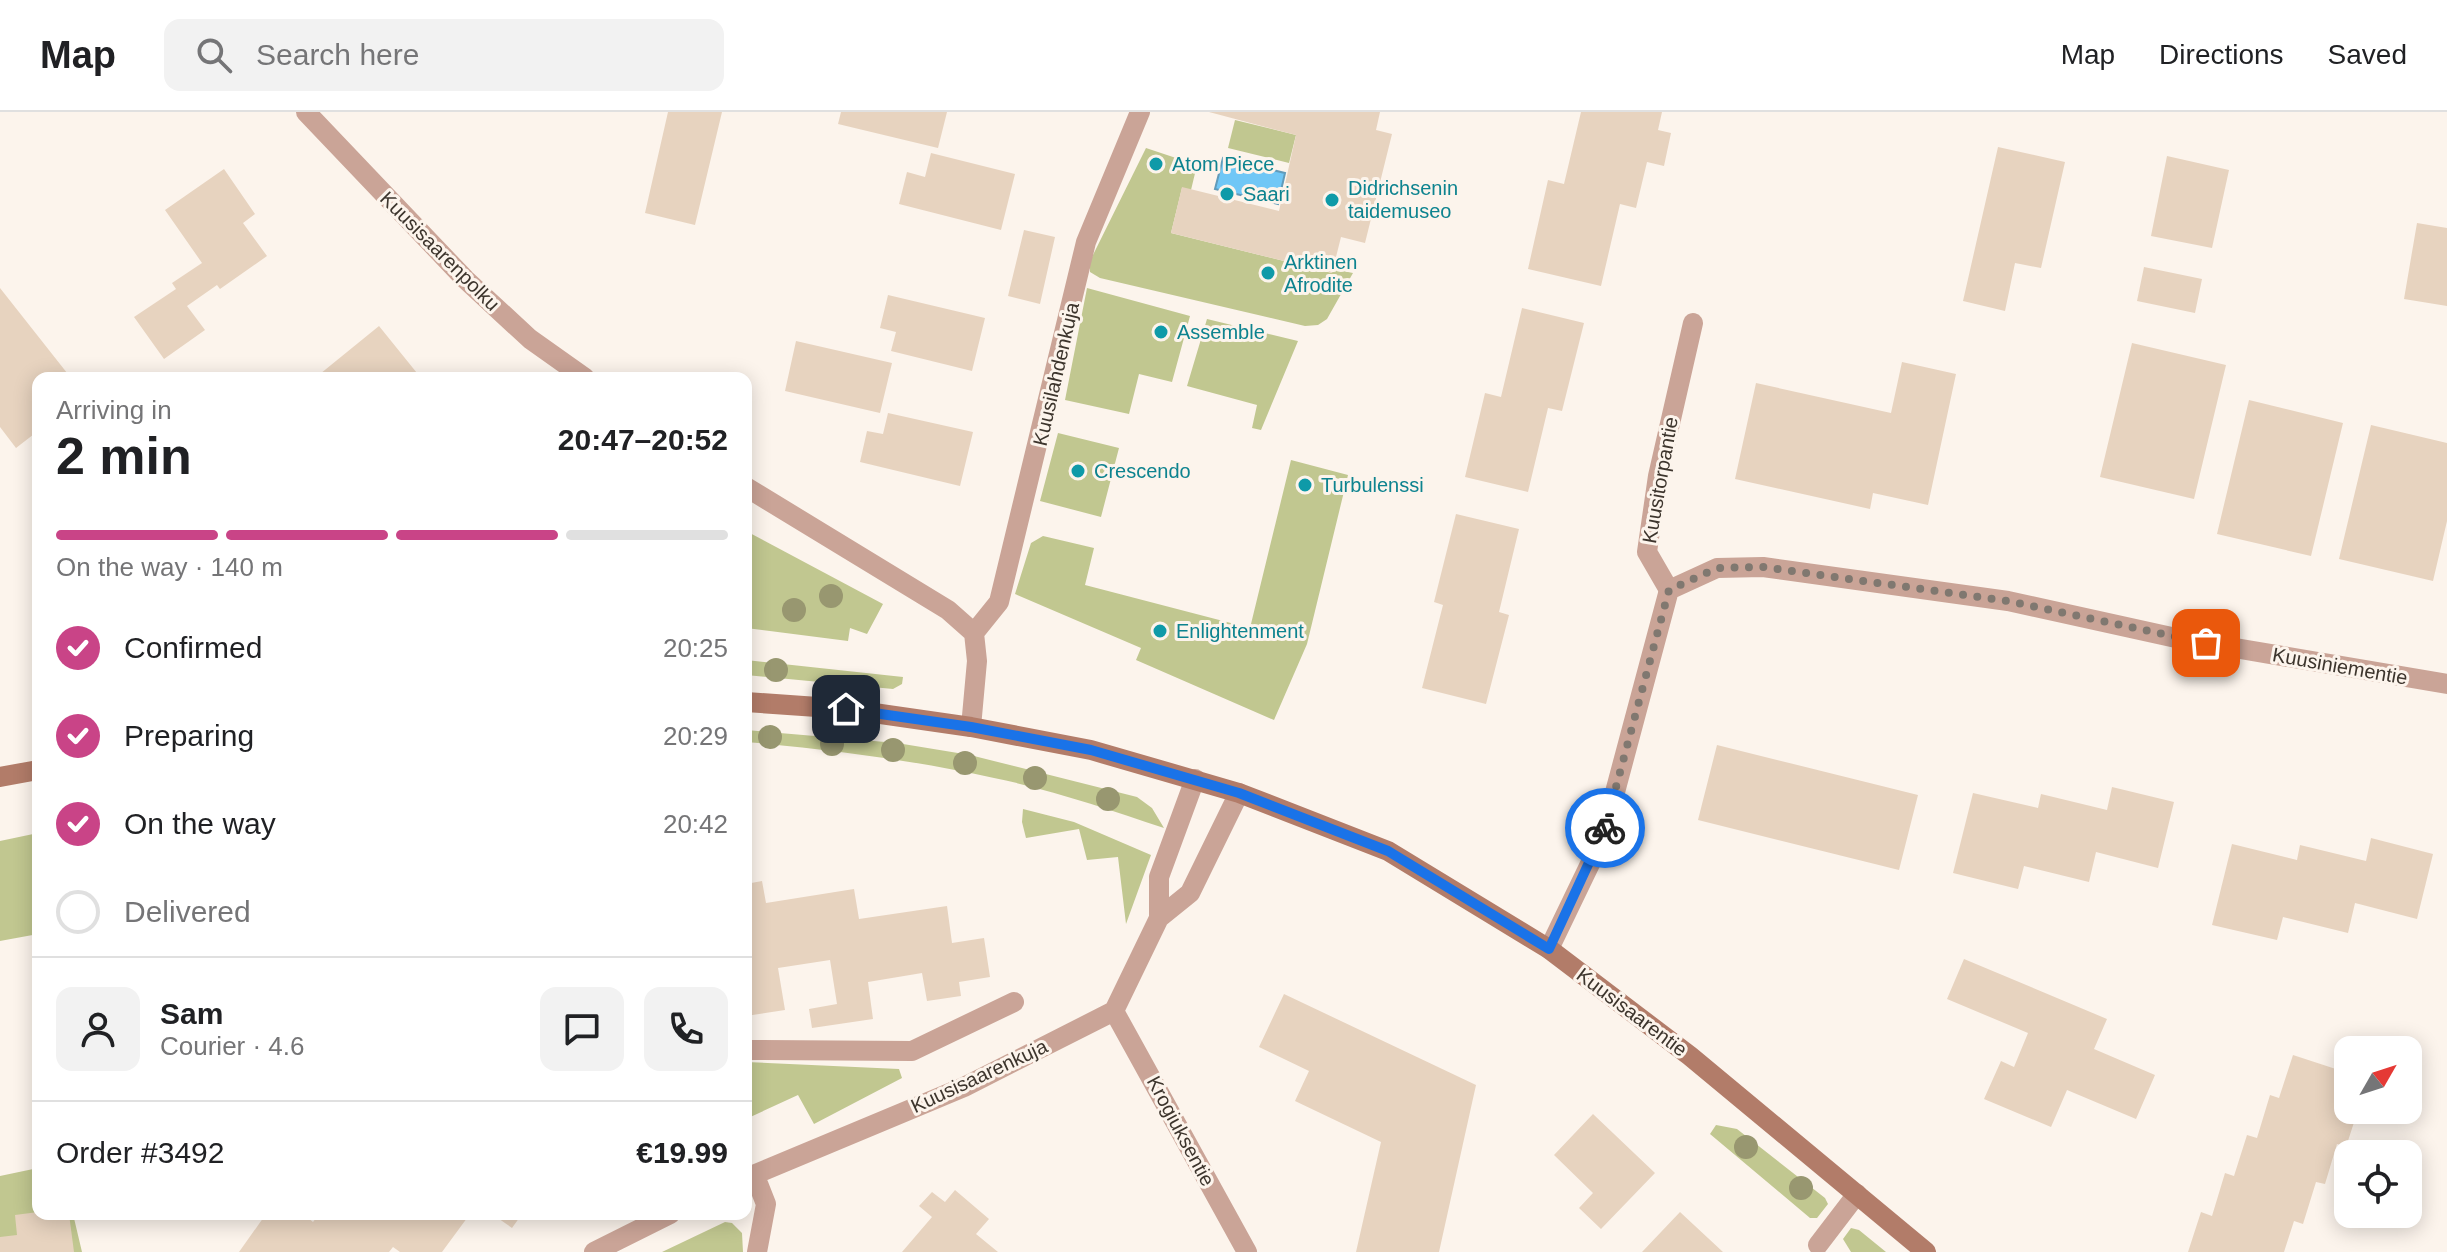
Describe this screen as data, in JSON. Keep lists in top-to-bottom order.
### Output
{
  "streets": {
    "main road": ["Kuusisaarentie"],
    "street": [
      "Kuusisaarenpolku",
      "Kuusilahdenkuja",
      "Kuusitorpantie",
      "Kuusiniementie",
      "Kuusisaarenkuja",
      "Krogiuksentie"
    ]
  },
  "crossings": [
    ["Kuusitorpantie", "Kuusiniementie"],
    ["Kuusisaarenkuja", "Krogiuksentie"]
  ],
  "places": [
    "Atom Piece",
    "Saari",
    "Didrichsenin taidemuseo",
    "Arktinen Afrodite",
    "Assemble",
    "Crescendo",
    "Turbulenssi",
    "Enlightenment"
  ],
  "north": "top right",
  "page": {
    "header": "Map",
    "search": "Search here",
    "nav": ["Map", "Directions", "Saved"],
    "heading": ["2 min", "Arriving in", "20:47–20:52"],
    "panel": [
      "Sam",
      "Courier · 4.6",
      "Order #3492",
      "€19.99"
    ],
    "bar": "On the way · 140 m",
    "list": [
      ["Confirmed", "20:25"],
      ["Preparing", "20:29"],
      ["On the way", "20:42"],
      "Delivered"
    ]
  }
}
